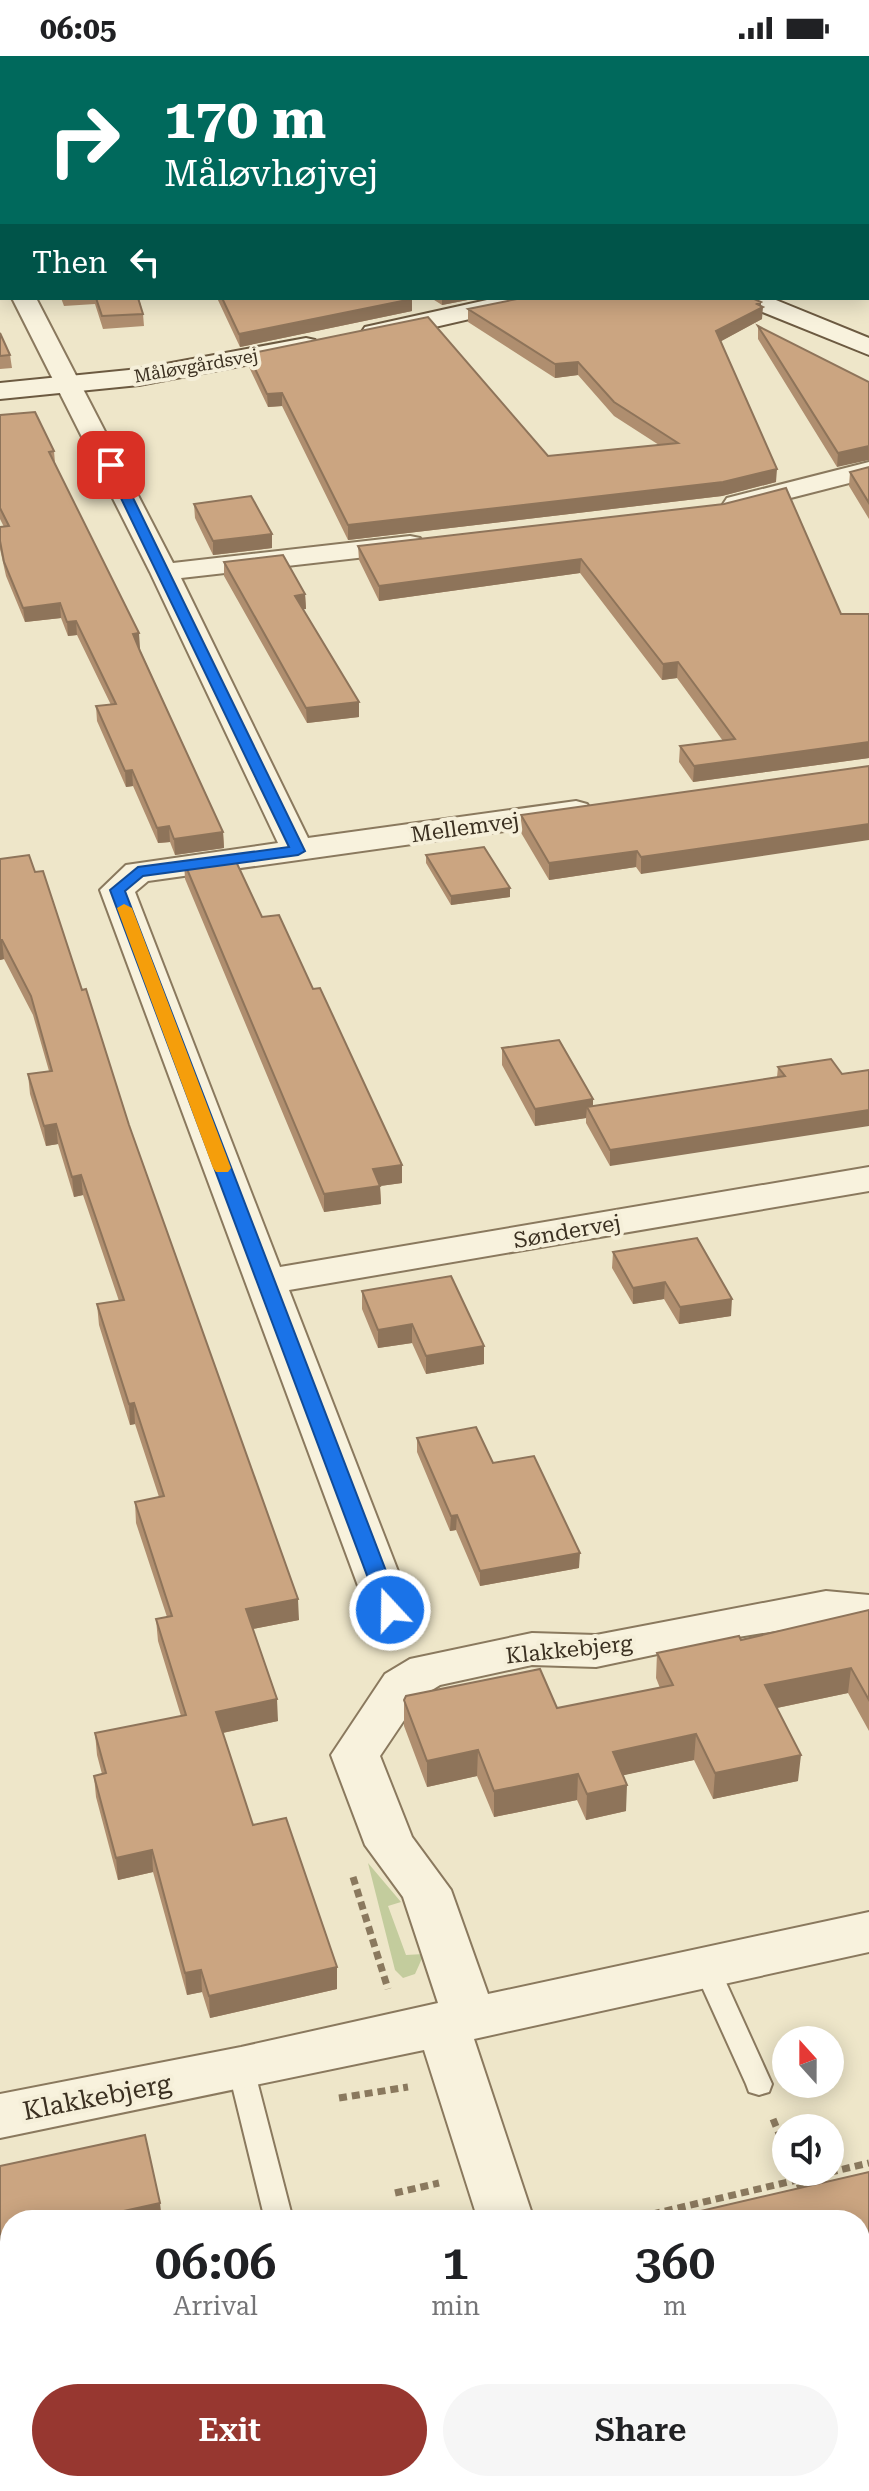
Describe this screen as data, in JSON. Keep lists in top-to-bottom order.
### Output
{
  "streets": {
    "street": [
      "Måløvgårdsvej",
      "Mellemvej",
      "Søndervej",
      "Klakkebjerg"
    ]
  },
  "crossings": [
    ["Mellemvej", "Søndervej"]
  ],
  "north": "top",
  "page": {
    "status": "06:05",
    "turn": ["170 m", "Måløvhøjvej"],
    "then": "Then",
    "eta": [
      "06:06",
      "Arrival",
      "1",
      "min",
      "360",
      "m"
    ],
    "buttons": ["Exit", "Share"]
  }
}
